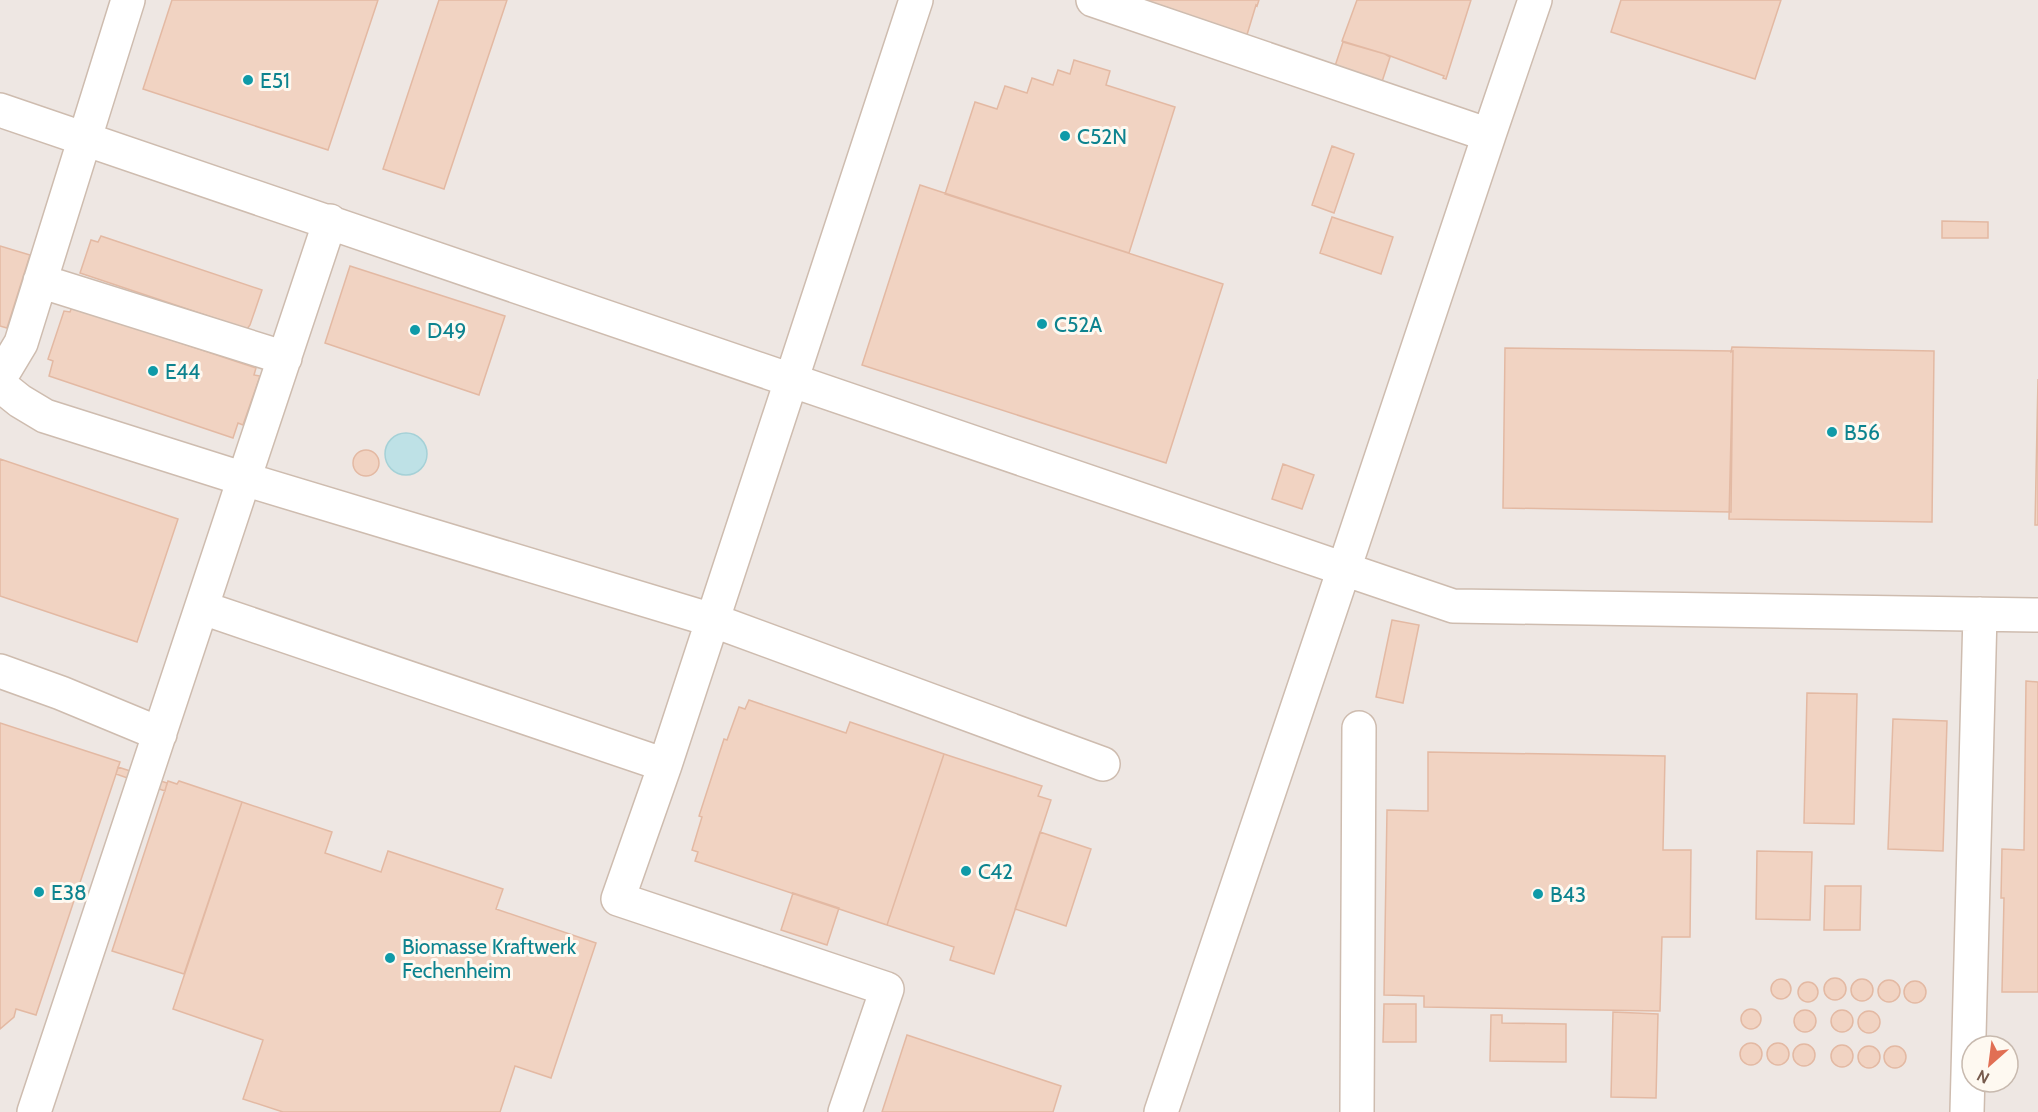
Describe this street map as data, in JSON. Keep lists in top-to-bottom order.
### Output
{
  "places": [
    "E51",
    "C52N",
    "C52A",
    "D49",
    "E44",
    "B56",
    "C42",
    "E38",
    "B43",
    "Biomasse Kraftwerk Fechenheim"
  ],
  "north": "bottom left"
}
